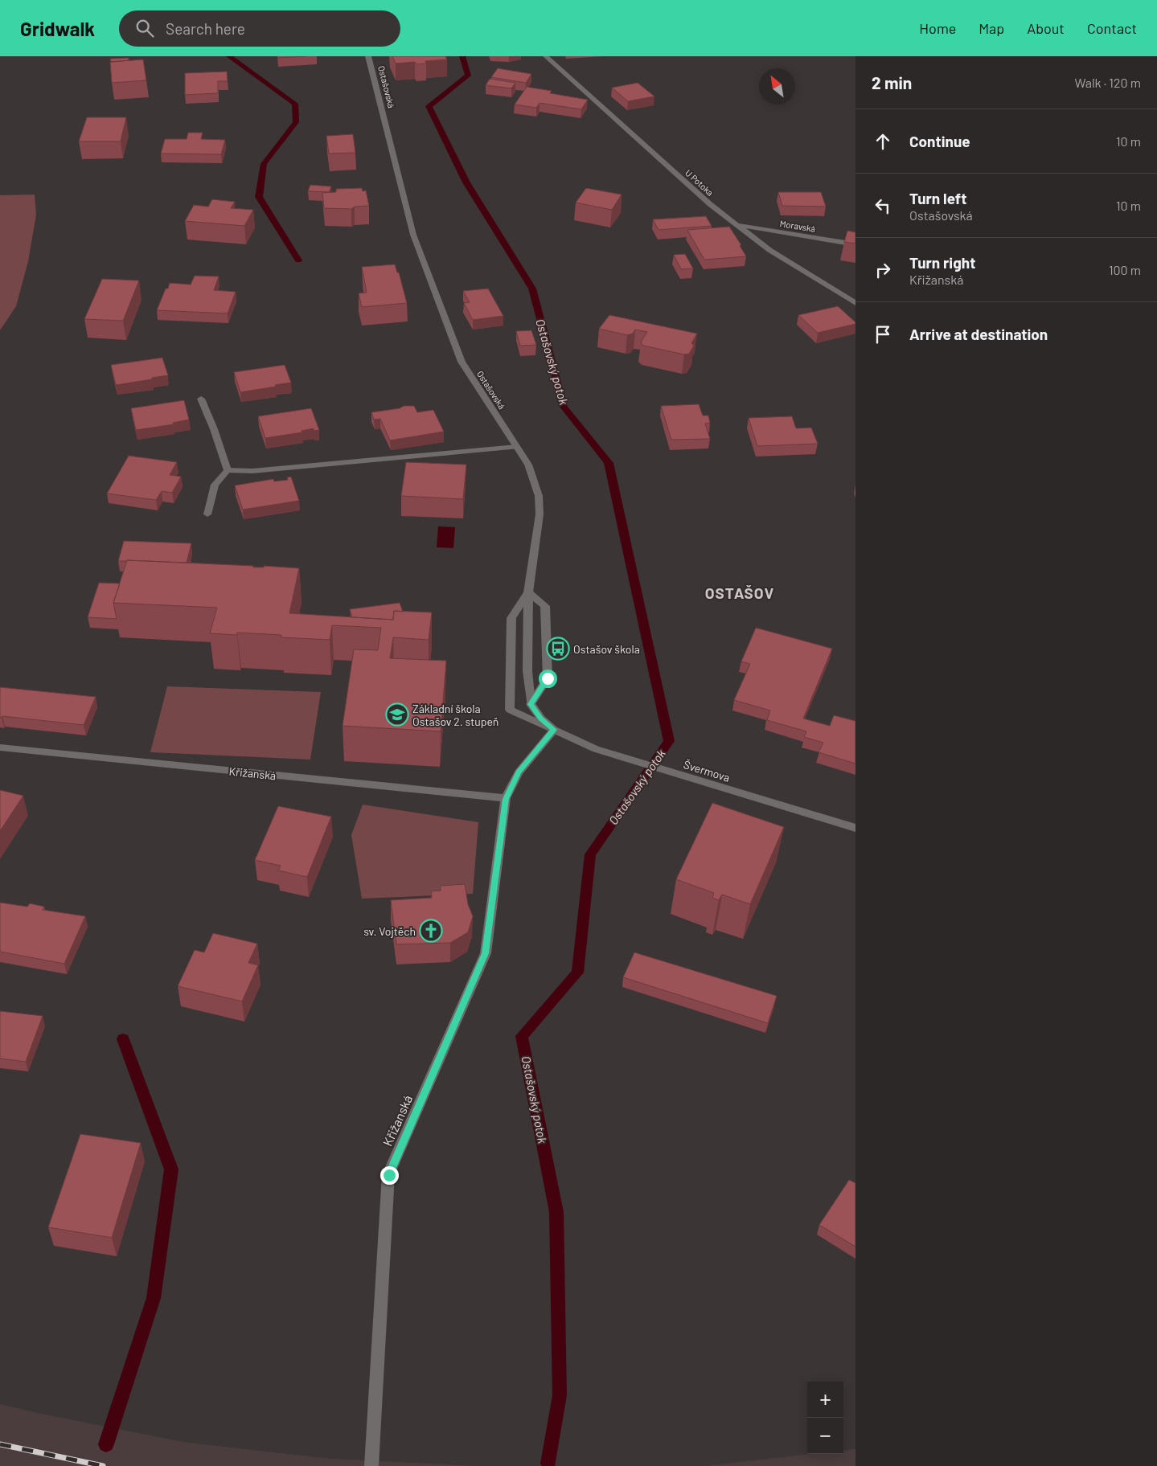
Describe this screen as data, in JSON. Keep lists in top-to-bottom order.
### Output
{
  "streets": {
    "street": [
      "Ostašovská",
      "U Potoka",
      "Moravská",
      "Švermova",
      "Křižanská"
    ]
  },
  "crossings": [
    ["Ostašovská", "Švermova"],
    ["U Potoka", "Moravská"],
    ["Švermova", "Křižanská"]
  ],
  "districts": ["OSTAŠOV"],
  "water": ["Ostašovský potok"],
  "places": {
    "bus stop": ["Ostašov škola"],
    "school or university": ["Základní škola Ostašov 2. stupeň"],
    "church": ["sv. Vojtěch"]
  },
  "north": "top left",
  "page": {
    "header": "Gridwalk",
    "search": "Search here",
    "nav": [
      "Home",
      "Map",
      "About",
      "Contact"
    ],
    "heading": ["2 min", "Walk · 120 m"],
    "list": [
      ["Continue", "10 m"],
      ["Turn left", "Ostašovská", "10 m"],
      ["Turn right", "Křižanská", "100 m"],
      "Arrive at destination"
    ],
    "map_buttons": ["+", "−"]
  }
}
